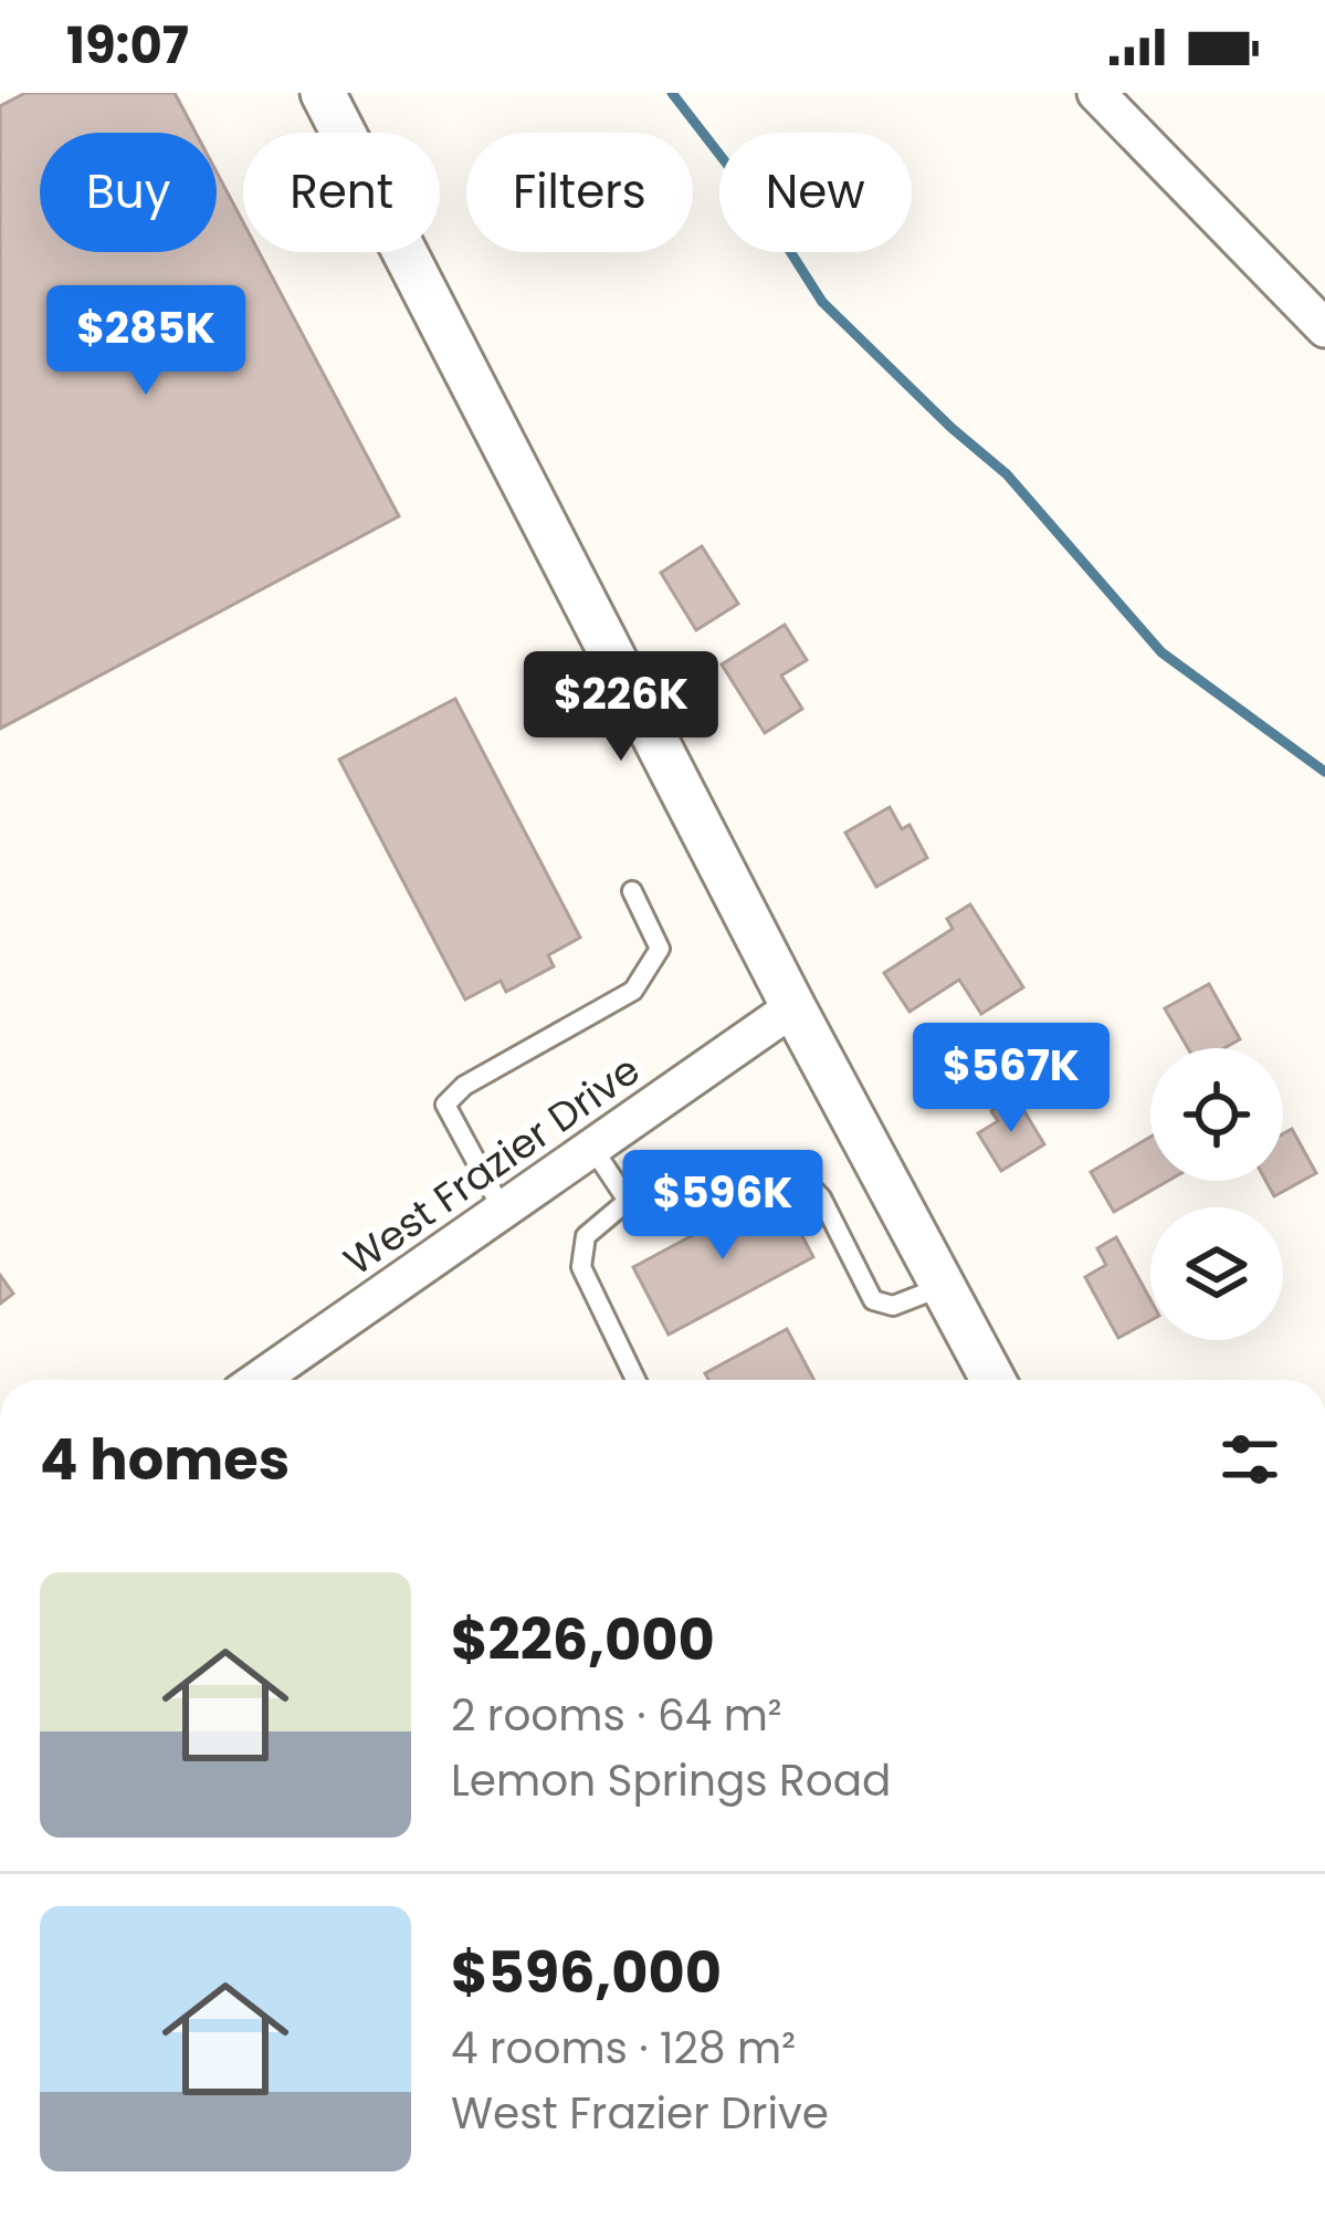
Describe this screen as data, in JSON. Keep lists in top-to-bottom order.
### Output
{
  "streets": {
    "street": ["West Frazier Drive"]
  },
  "page": {
    "status": "19:07",
    "chip": [
      "Buy",
      "Rent",
      "Filters",
      "New"
    ],
    "price": [
      "$285K",
      "$226K",
      "$567K",
      "$596K"
    ],
    "heading": "4 homes",
    "list": [
      {
        "name": "$226,000",
        "note": "2 rooms · 64 m² · Lemon Springs Road"
      },
      {
        "name": "$596,000",
        "note": "4 rooms · 128 m² · West Frazier Drive"
      }
    ]
  }
}
